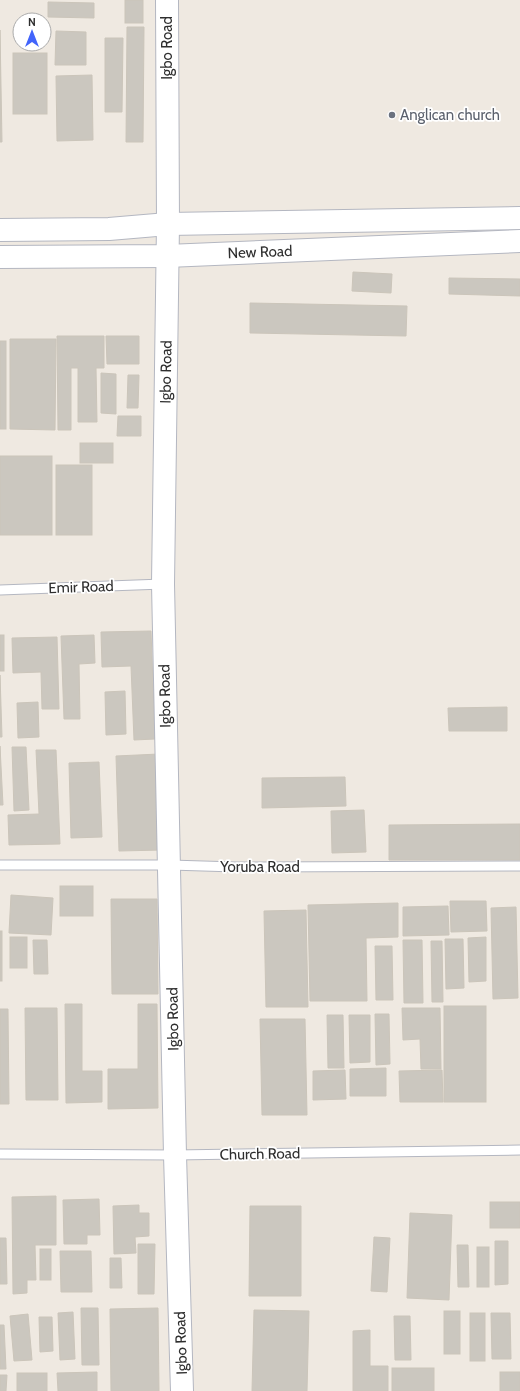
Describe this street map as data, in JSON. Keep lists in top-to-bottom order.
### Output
{
  "streets": {
    "street": ["Igbo Road", "New Road"],
    "lane": ["Emir Road", "Yoruba Road", "Church Road"]
  },
  "crossings": [
    ["Igbo Road", "New Road"],
    ["Igbo Road", "Emir Road"],
    ["Igbo Road", "Yoruba Road"],
    ["Igbo Road", "Church Road"]
  ],
  "places": ["Anglican church"],
  "north": "top"
}
